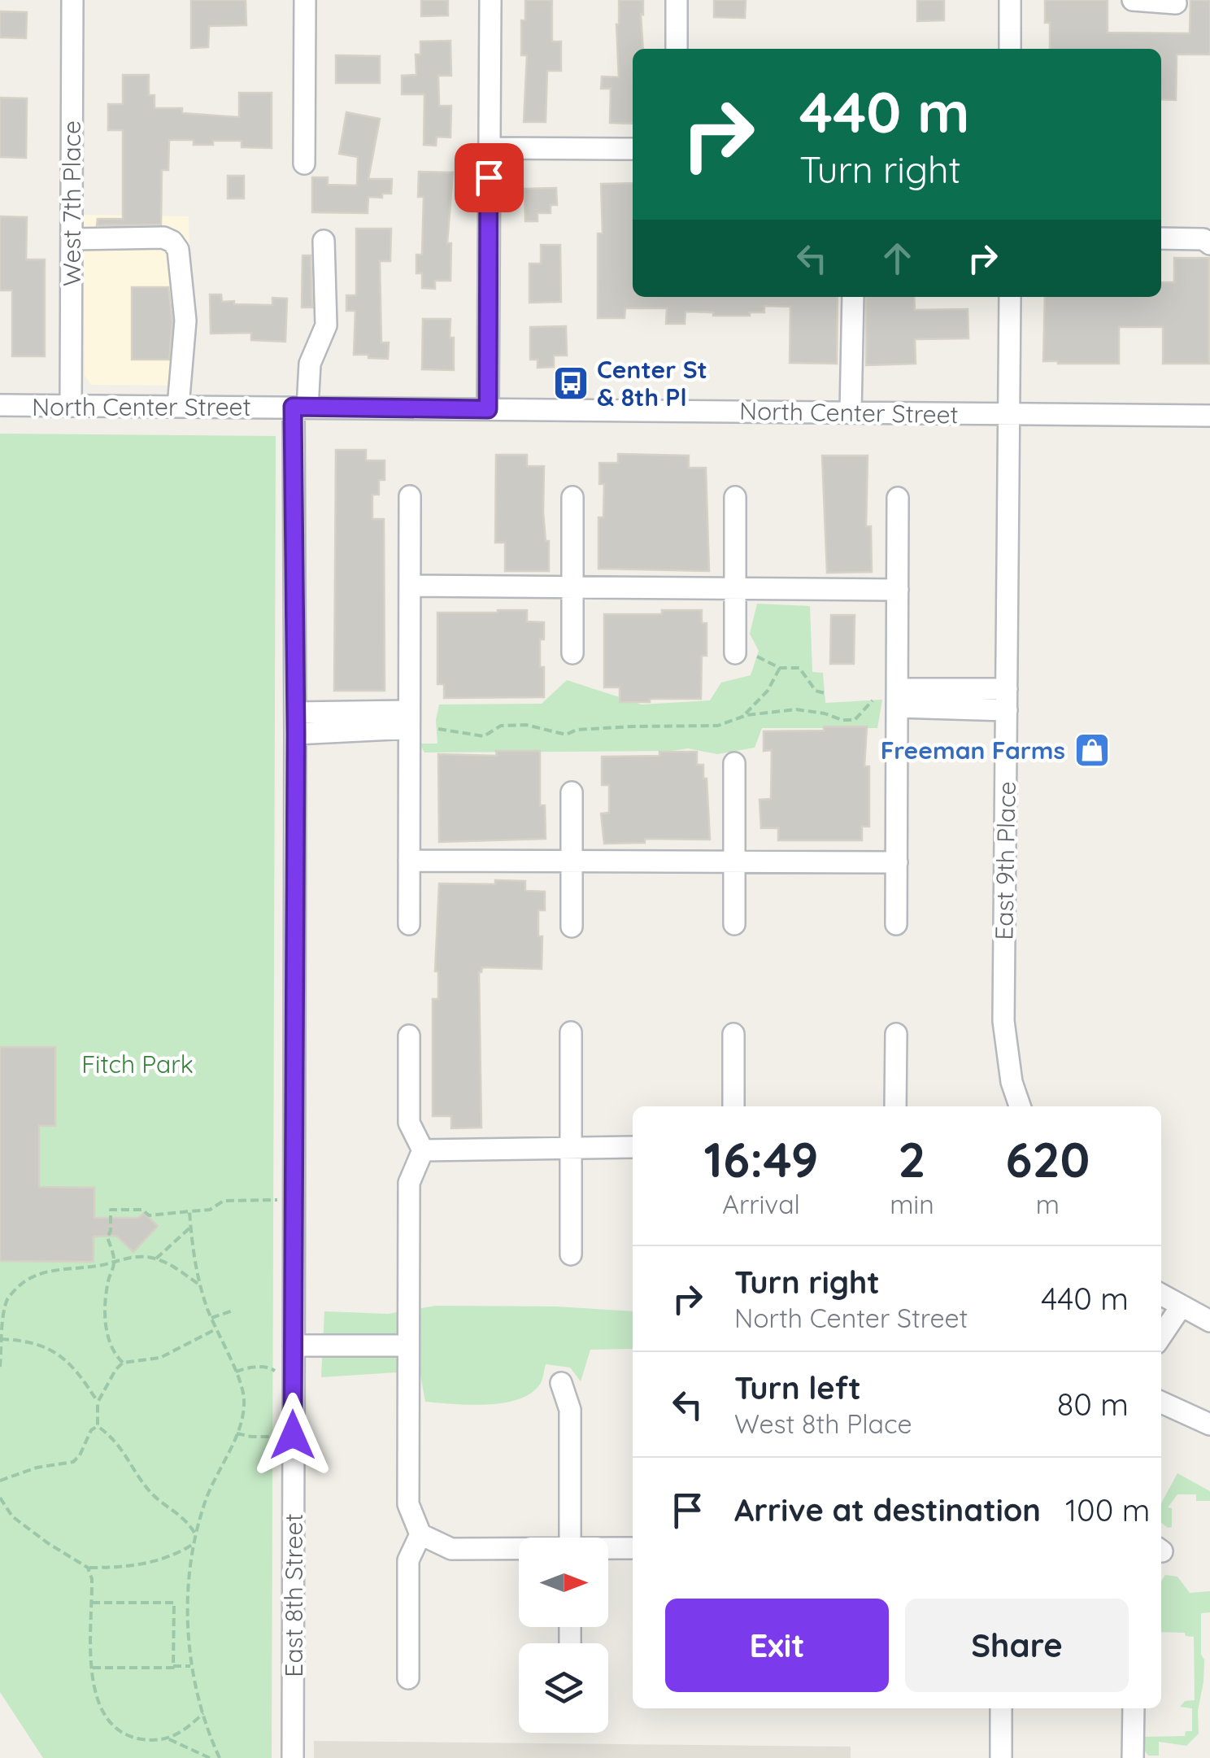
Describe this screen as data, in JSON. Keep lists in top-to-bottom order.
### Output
{
  "streets": {
    "street": [
      "West 7th Place",
      "North Center Street",
      "East 9th Place",
      "East 8th Street"
    ]
  },
  "crossings": [
    ["West 7th Place", "North Center Street"],
    ["North Center Street", "East 9th Place"],
    ["North Center Street", "East 8th Street"]
  ],
  "parks": ["Fitch Park"],
  "places": {
    "bus stop": ["Center St & 8th Pl"],
    "shop": ["Freeman Farms"]
  },
  "north": "right",
  "page": {
    "turn": ["440 m", "Turn right"],
    "eta": [
      "16:49",
      "Arrival",
      "2",
      "min",
      "620",
      "m"
    ],
    "list": [
      {
        "name": "Turn right",
        "note": "North Center Street",
        "value": "440 m"
      },
      {
        "name": "Turn left",
        "note": "West 8th Place",
        "value": "80 m"
      },
      {
        "name": "Arrive at destination",
        "value": "100 m"
      }
    ],
    "buttons": ["Exit", "Share"]
  }
}
